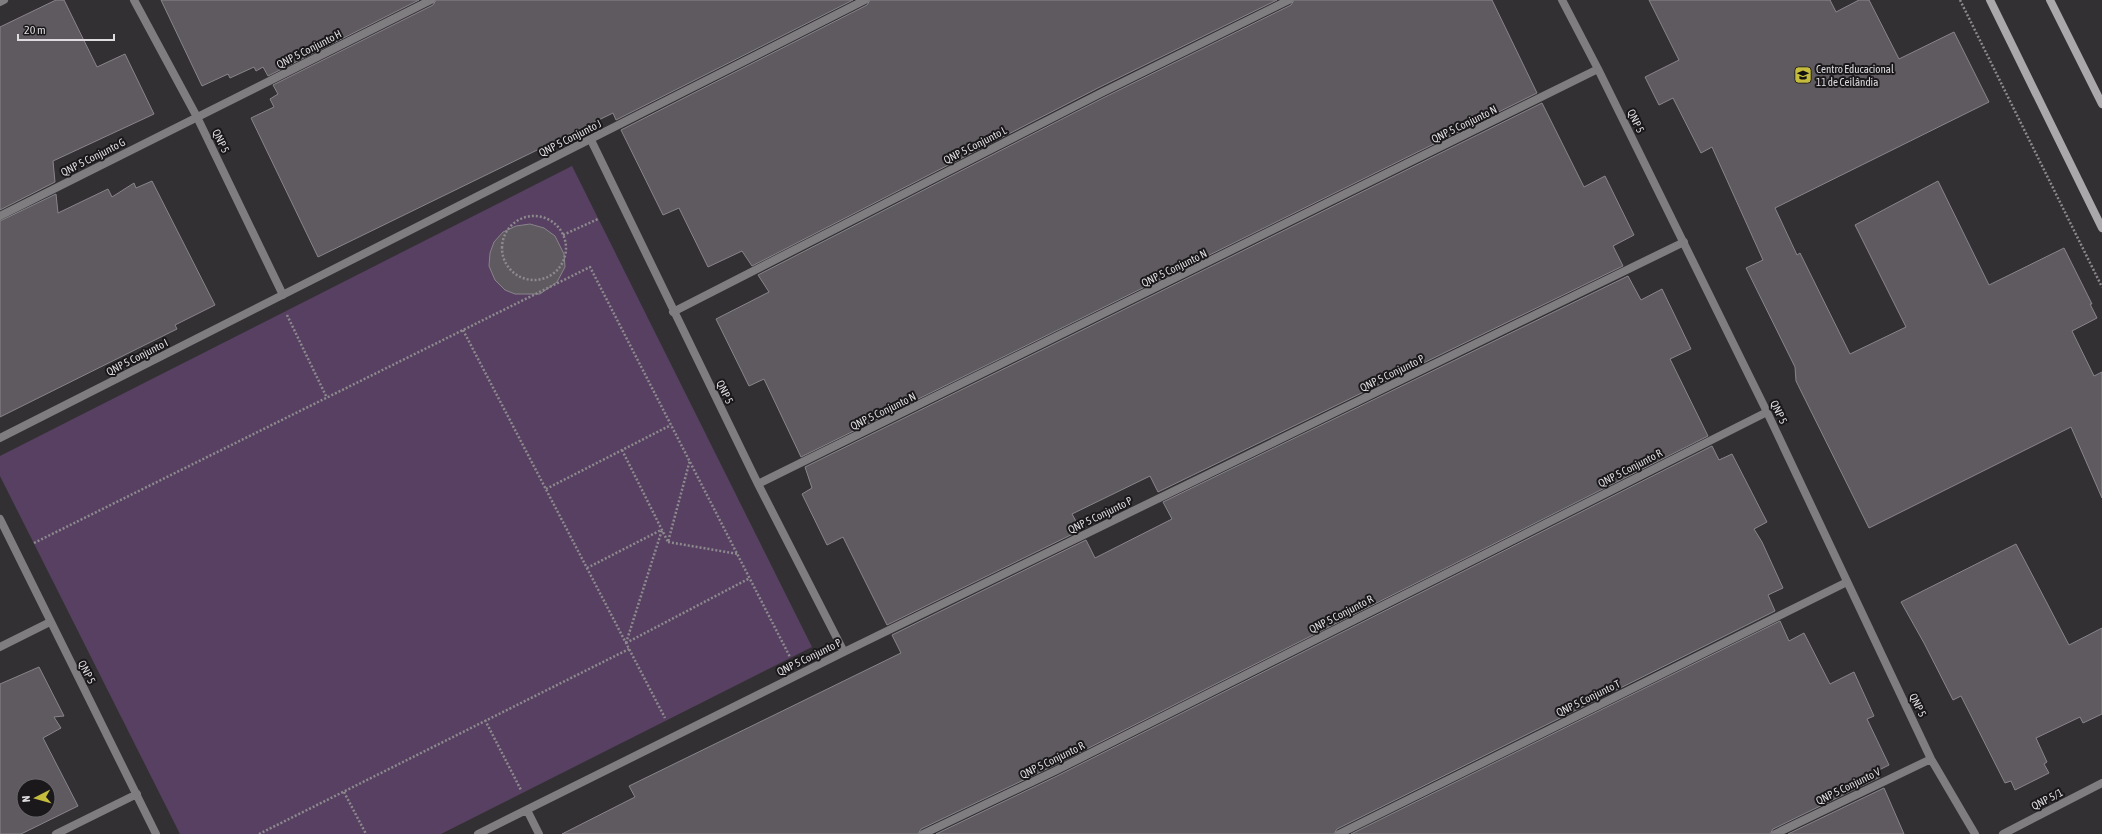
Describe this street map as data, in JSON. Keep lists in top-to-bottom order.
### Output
{
  "streets": {
    "street": [
      "QNP 5 Conjunto H",
      "QNP 5",
      "QNP 5 Conjunto N",
      "QNP 5 Conjunto J",
      "QNP 5 Conjunto L",
      "QNP 5 Conjunto G",
      "QNP 5 Conjunto I",
      "QNP 5 Conjunto P",
      "QNP 5 Conjunto R",
      "QNP 5 Conjunto T",
      "QNP 5 Conjunto V",
      "QNP 5/1"
    ]
  },
  "crossings": [
    ["QNP 5 Conjunto H", "QNP 5"],
    ["QNP 5 Conjunto H", "QNP 5 Conjunto G"],
    ["QNP 5", "QNP 5 Conjunto N"],
    ["QNP 5", "QNP 5 Conjunto J"],
    ["QNP 5", "QNP 5 Conjunto L"],
    ["QNP 5", "QNP 5 Conjunto G"],
    ["QNP 5", "QNP 5 Conjunto I"],
    ["QNP 5", "QNP 5 Conjunto P"],
    ["QNP 5", "QNP 5 Conjunto R"],
    ["QNP 5", "QNP 5 Conjunto T"],
    ["QNP 5", "QNP 5 Conjunto V"],
    ["QNP 5 Conjunto J", "QNP 5 Conjunto I"]
  ],
  "places": {
    "school or university": ["Centro Educacional 11 de Ceilândia"]
  },
  "scale_bar": "20 m",
  "north": "left"
}
